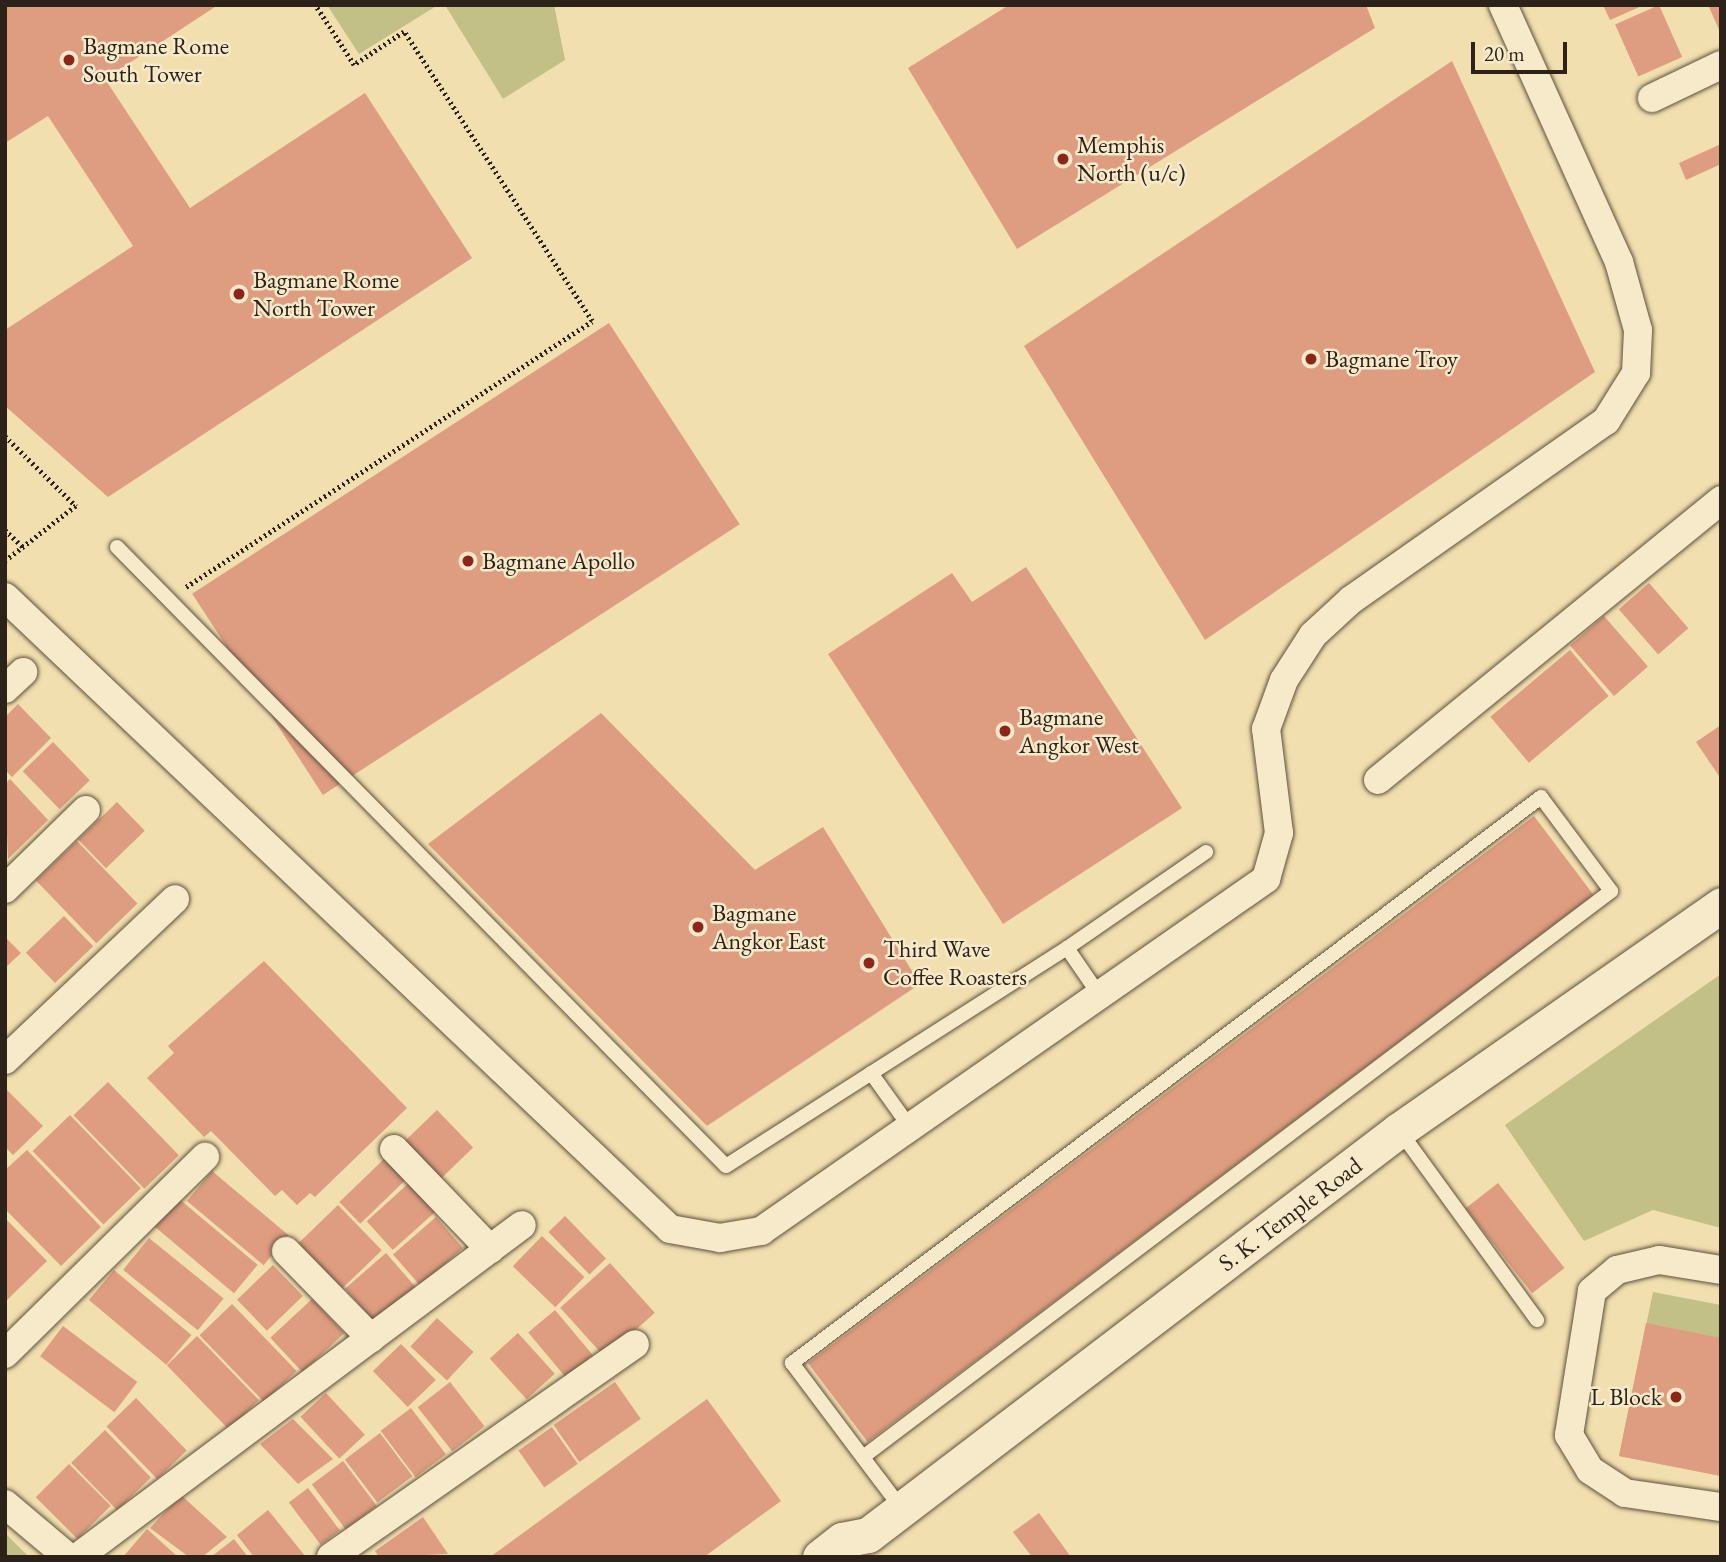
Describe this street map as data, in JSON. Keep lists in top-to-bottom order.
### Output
{
  "streets": {
    "street": ["S. K. Temple Road"]
  },
  "places": [
    "Bagmane Rome South Tower",
    "Memphis North (u/c)",
    "Bagmane Rome North Tower",
    "Bagmane Troy",
    "Bagmane Apollo",
    "Bagmane Angkor West",
    "Bagmane Angkor East",
    "Third Wave Coffee Roasters",
    "L Block"
  ],
  "scale_bar": "20 m"
}
